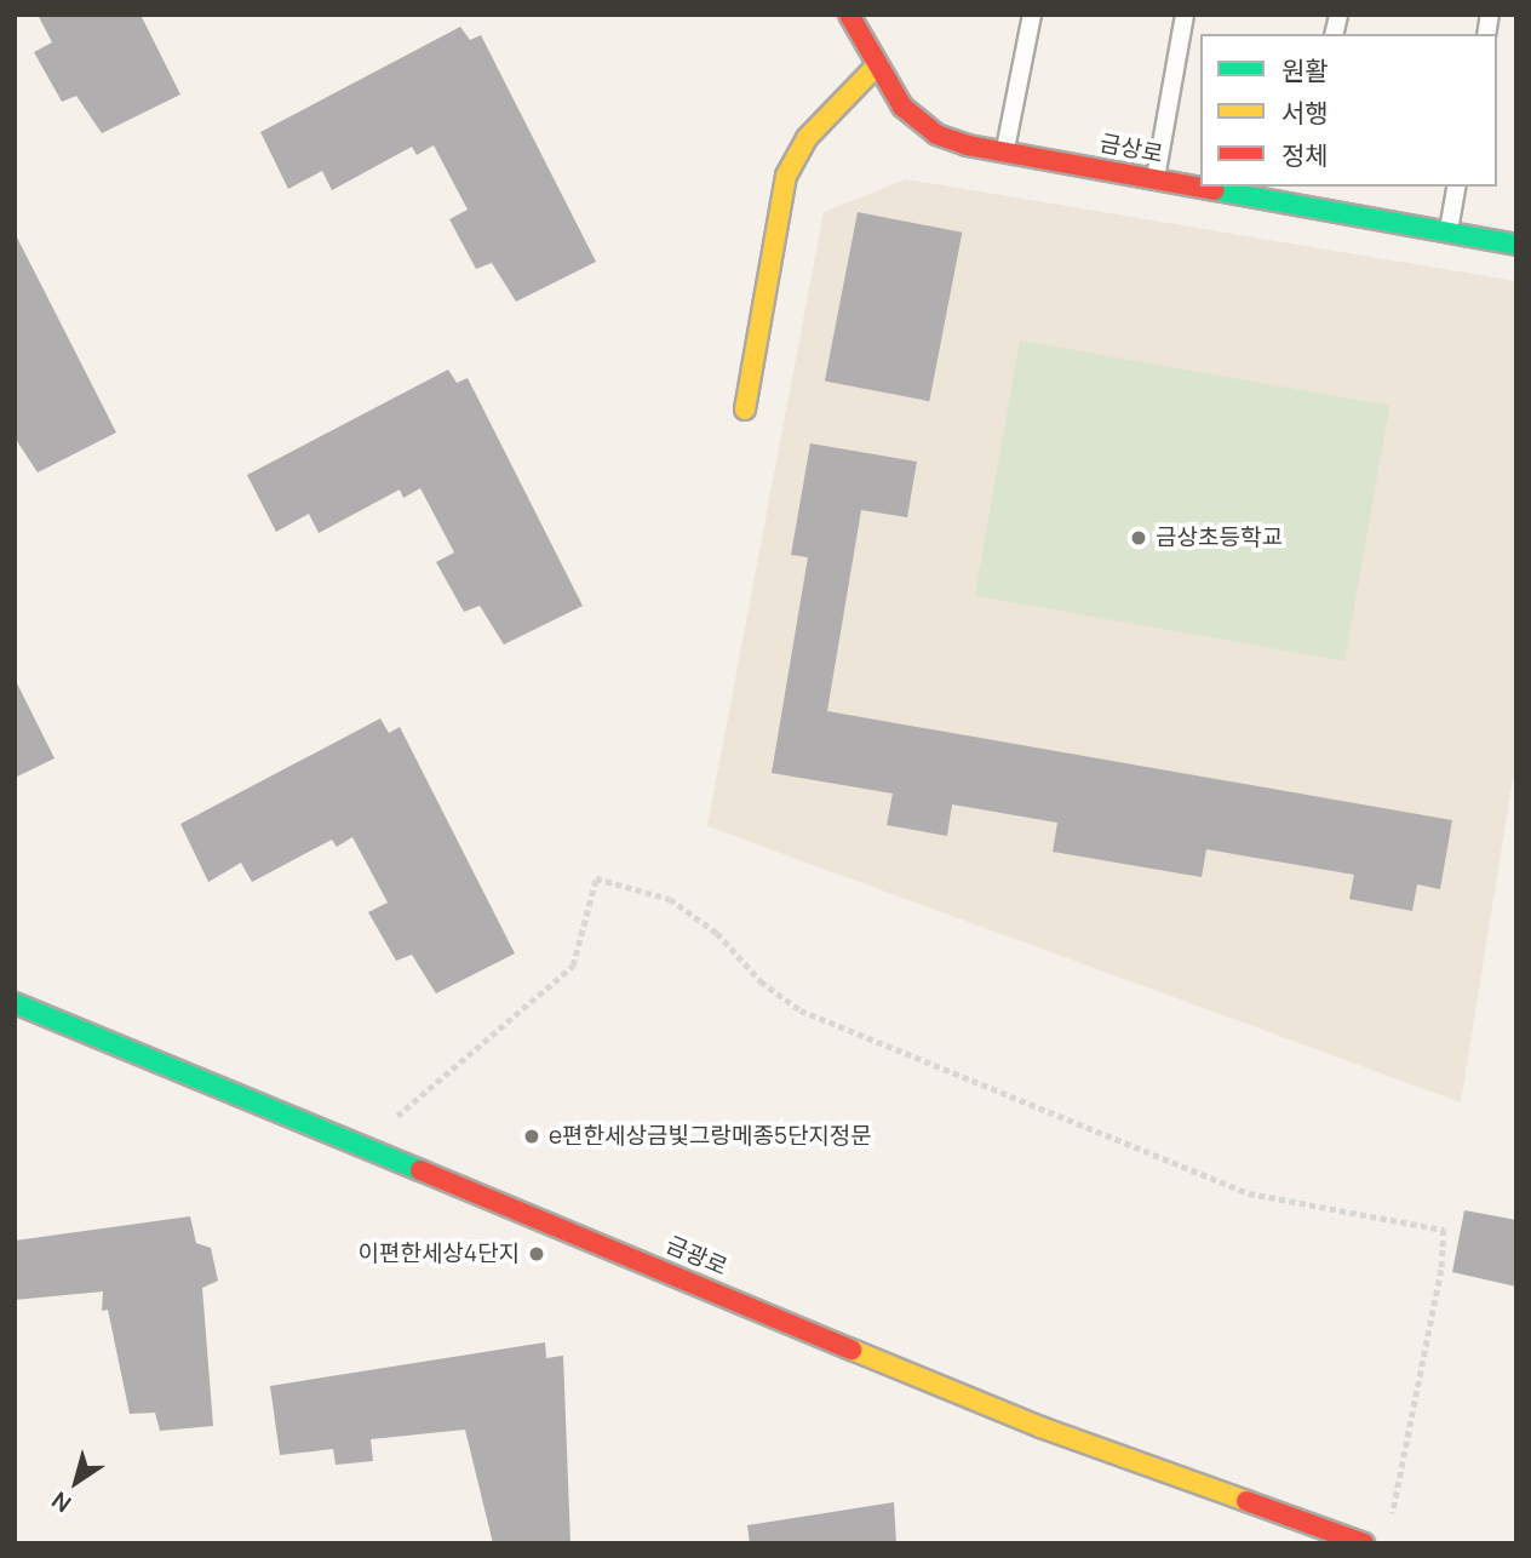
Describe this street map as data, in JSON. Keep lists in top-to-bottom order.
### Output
{
  "streets": {
    "street": ["금상로", "금광로"]
  },
  "places": ["금상초등학교", "e편한세상금빛그랑메종5단지정문", "이편한세상4단지"],
  "legend": ["원활", "서행", "정체"],
  "north": "bottom left"
}
